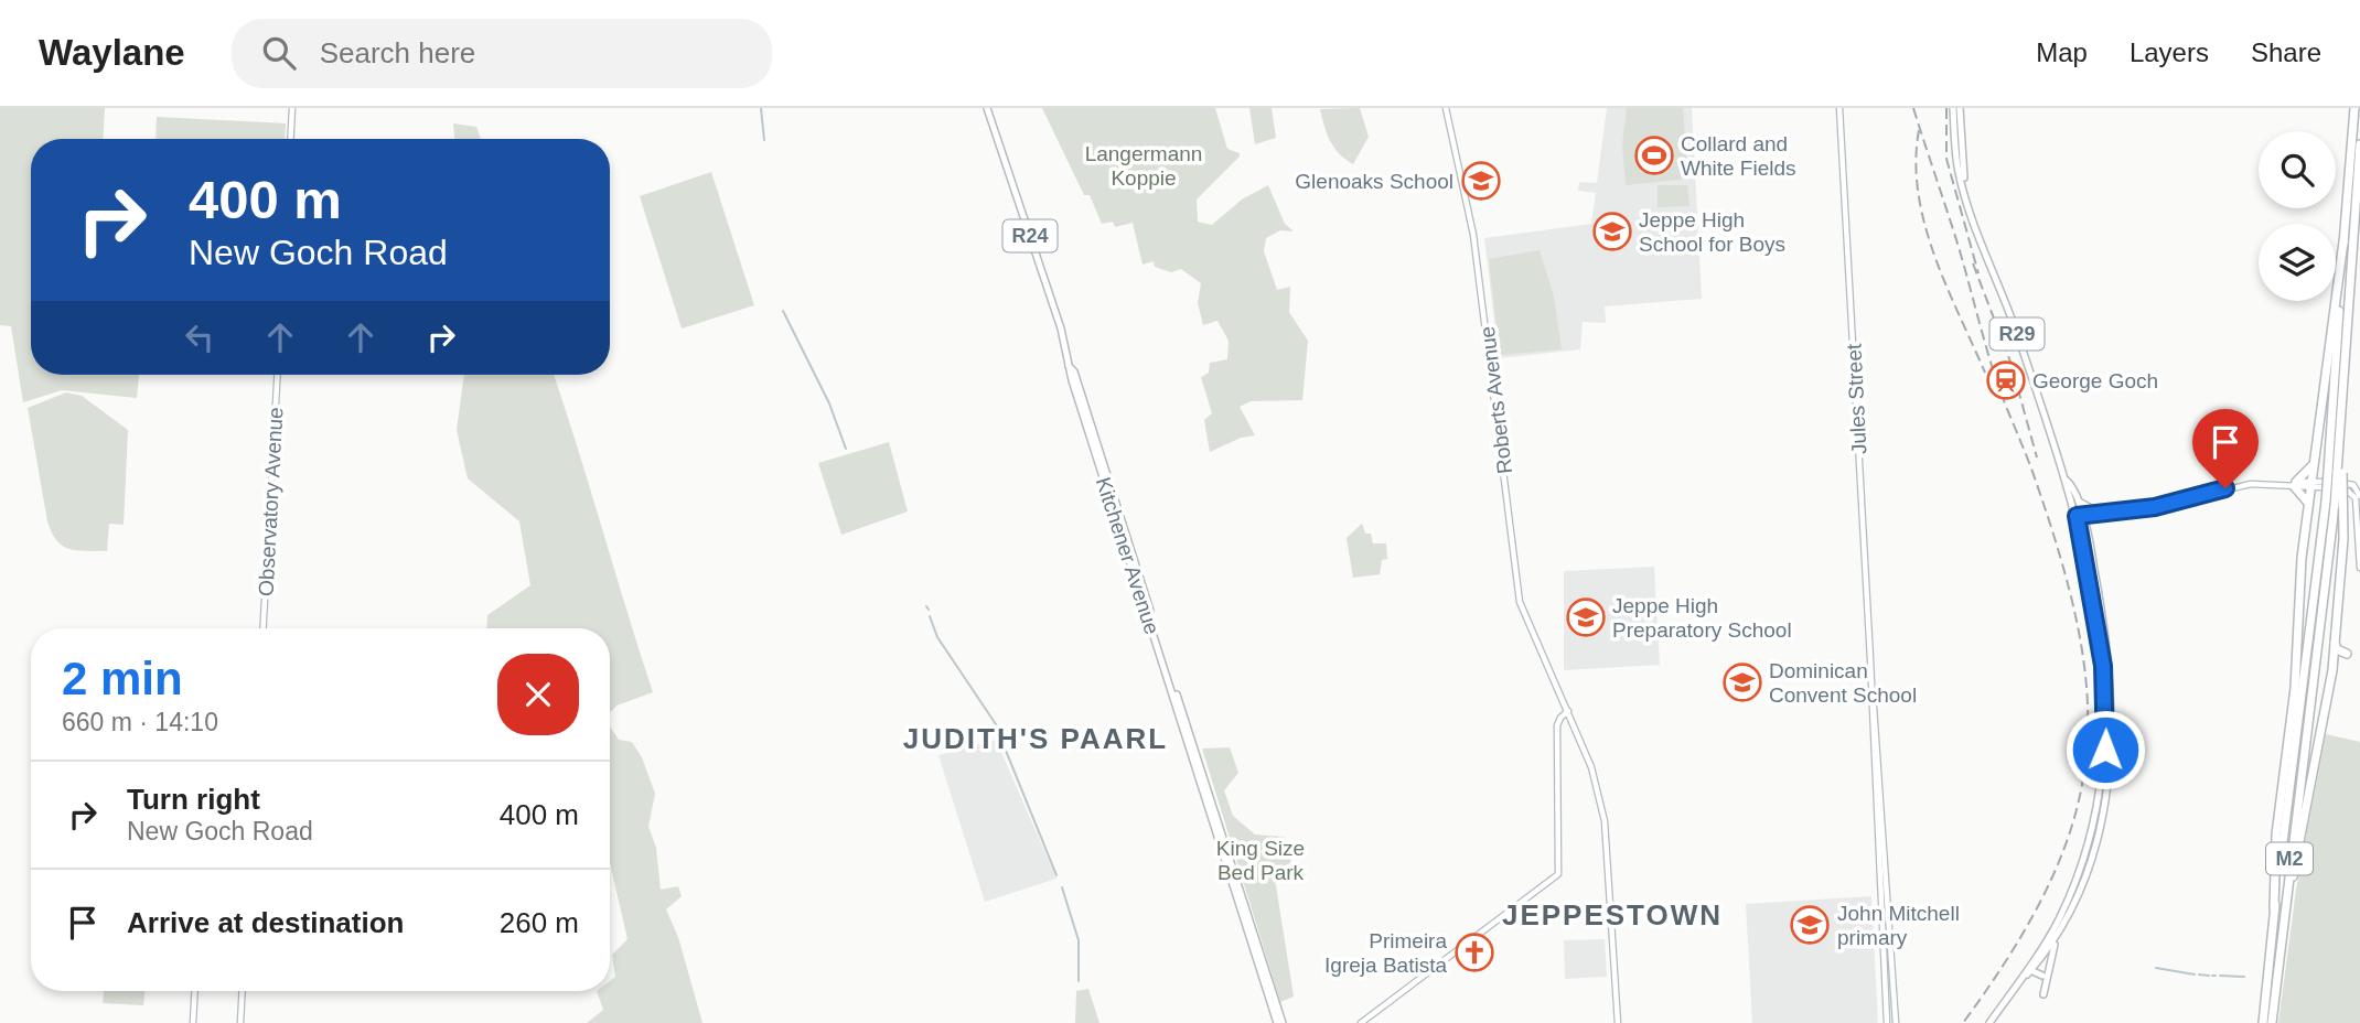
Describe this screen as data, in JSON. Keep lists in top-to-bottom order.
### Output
{
  "streets": {
    "highway": ["M2"],
    "main road": [
      "R24",
      "R29",
      "Jules Street",
      "Roberts Avenue",
      "Observatory Avenue",
      "Kitchener Avenue"
    ]
  },
  "districts": ["JUDITH'S PAARL", "JEPPESTOWN"],
  "parks": ["Langermann Koppie", "King Size Bed Park"],
  "places": {
    "sports": ["Collard and White Fields"],
    "school or university": [
      "Glenoaks School",
      "Jeppe High School for Boys",
      "Jeppe High Preparatory School",
      "Dominican Convent School",
      "John Mitchell primary"
    ],
    "station": ["George Goch"],
    "church": ["Primeira Igreja Batista"]
  },
  "page": {
    "header": "Waylane",
    "search": "Search here",
    "nav": ["Map", "Layers", "Share"],
    "turn": ["400 m", "New Goch Road"],
    "heading": ["2 min", "660 m · 14:10"],
    "list": [
      {
        "name": "Turn right",
        "note": "New Goch Road",
        "value": "400 m"
      },
      {
        "name": "Arrive at destination",
        "value": "260 m"
      }
    ]
  }
}
